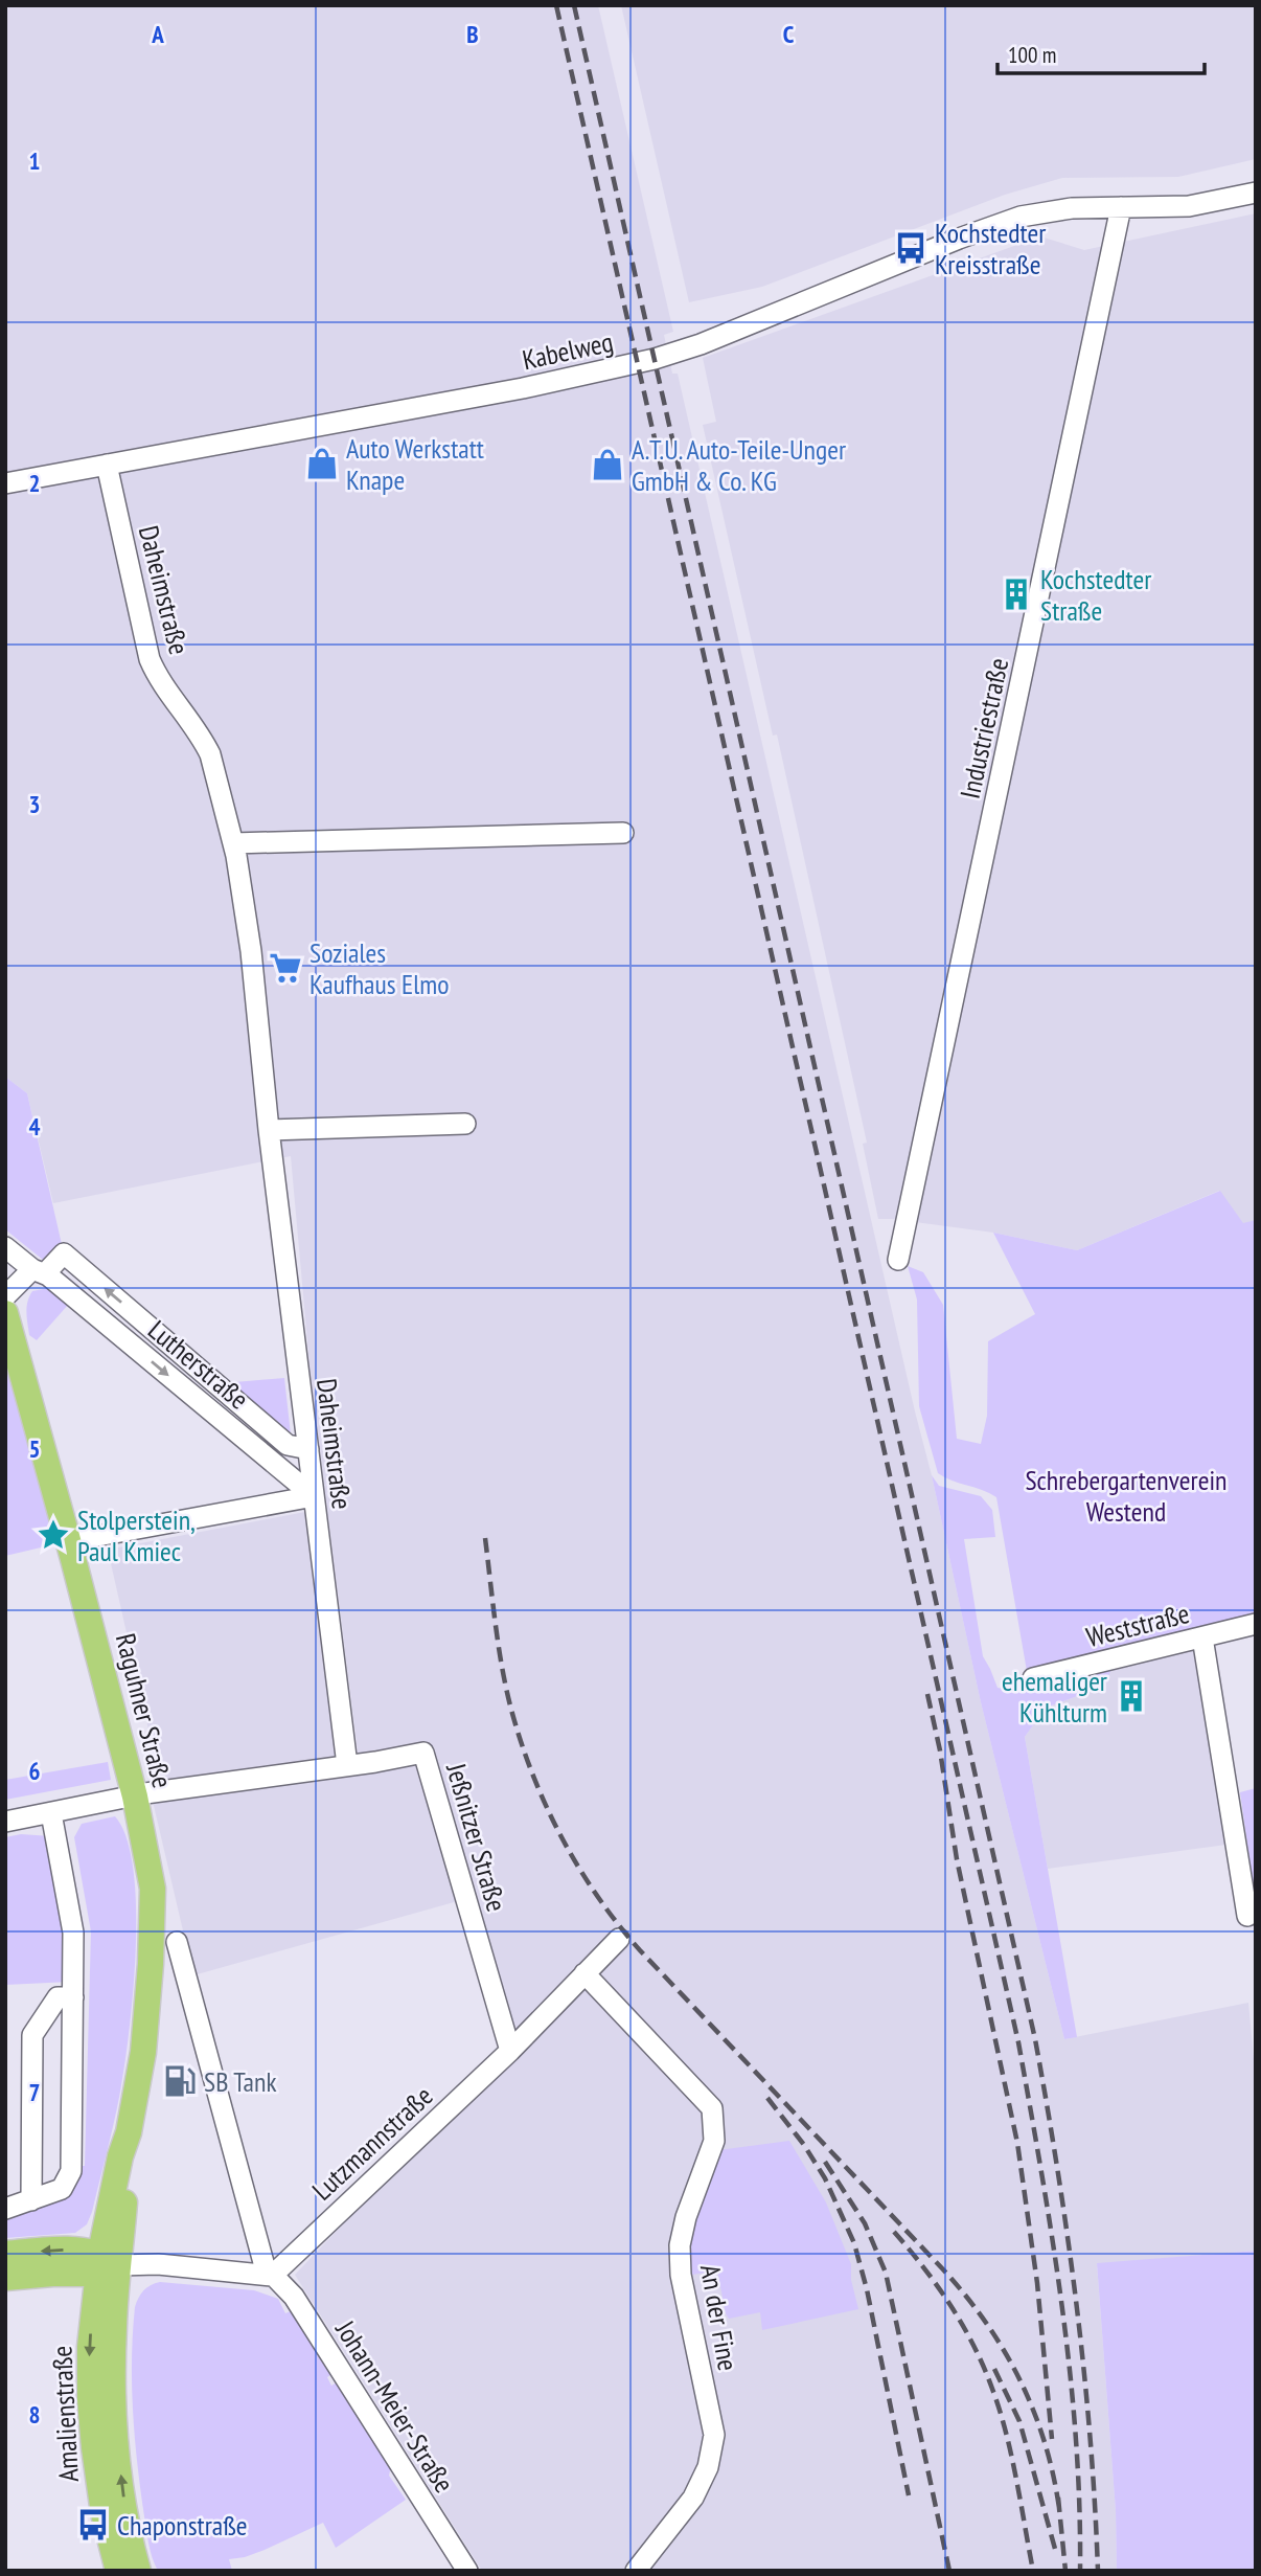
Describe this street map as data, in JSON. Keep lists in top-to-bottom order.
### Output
{
  "streets": {
    "main road": ["Raguhner Straße", "Amalienstraße"],
    "street": [
      "Kabelweg",
      "Daheimstraße",
      "Industriestraße",
      "Lutherstraße",
      "Weststraße",
      "Jeßnitzer Straße",
      "Lutzmannstraße",
      "An der Fine",
      "Johann-Meier-Straße"
    ]
  },
  "crossings": [
    ["Kabelweg", "Daheimstraße"],
    ["Kabelweg", "Industriestraße"],
    ["Daheimstraße", "Lutherstraße"],
    ["Daheimstraße", "Jeßnitzer Straße"],
    ["Raguhner Straße", "Jeßnitzer Straße"],
    ["Raguhner Straße", "Amalienstraße"],
    ["Jeßnitzer Straße", "Lutzmannstraße"],
    ["Lutzmannstraße", "An der Fine"],
    ["Lutzmannstraße", "Johann-Meier-Straße"]
  ],
  "parks": ["Schrebergartenverein Westend"],
  "places": {
    "bus stop": ["Kochstedter Kreisstraße", "Chaponstraße"],
    "shop": ["Auto Werkstatt Knape", "A.T.U. Auto-Teile-Unger GmbH & Co. KG"],
    "building": ["Kochstedter Straße", "ehemaliger Kühlturm"],
    "supermarket": ["Soziales Kaufhaus Elmo"],
    "place": ["Stolperstein, Paul Kmiec"],
    "fuel station": ["SB Tank"]
  },
  "scale_bar": "100 m",
  "grid": {
    "columns": ["A", "B", "C"],
    "rows": [
      "1",
      "2",
      "3",
      "4",
      "5",
      "6",
      "7",
      "8"
    ]
  }
}
